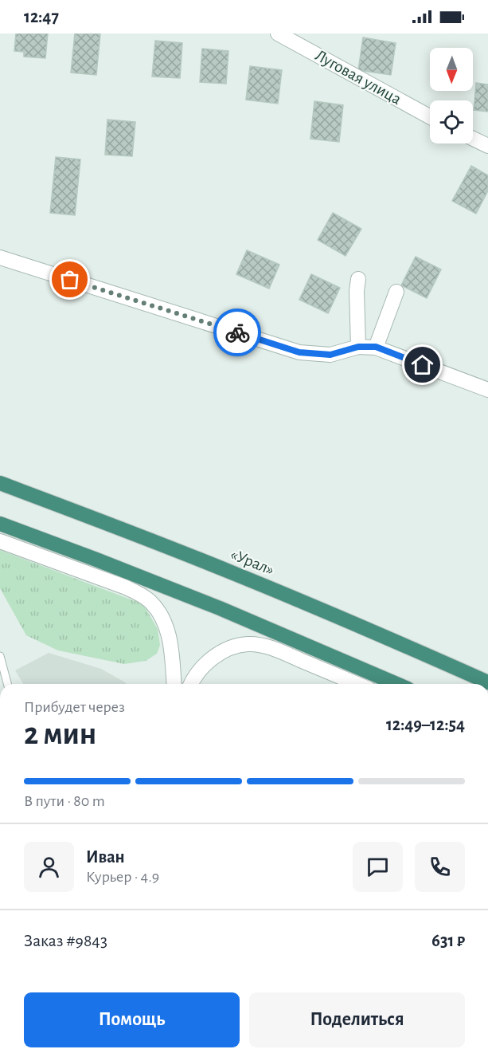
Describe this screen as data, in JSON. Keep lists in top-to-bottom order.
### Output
{
  "streets": {
    "highway": ["«Урал»"],
    "street": ["Луговая улица"]
  },
  "north": "bottom",
  "page": {
    "status": "12:47",
    "heading": ["2 мин", "Прибудет через", "12:49–12:54"],
    "panel": [
      "Иван",
      "Курьер · 4.9",
      "Заказ #9843",
      "631 ₽"
    ],
    "bar": "В пути · 80 m",
    "buttons": ["Помощь", "Поделиться"]
  }
}
